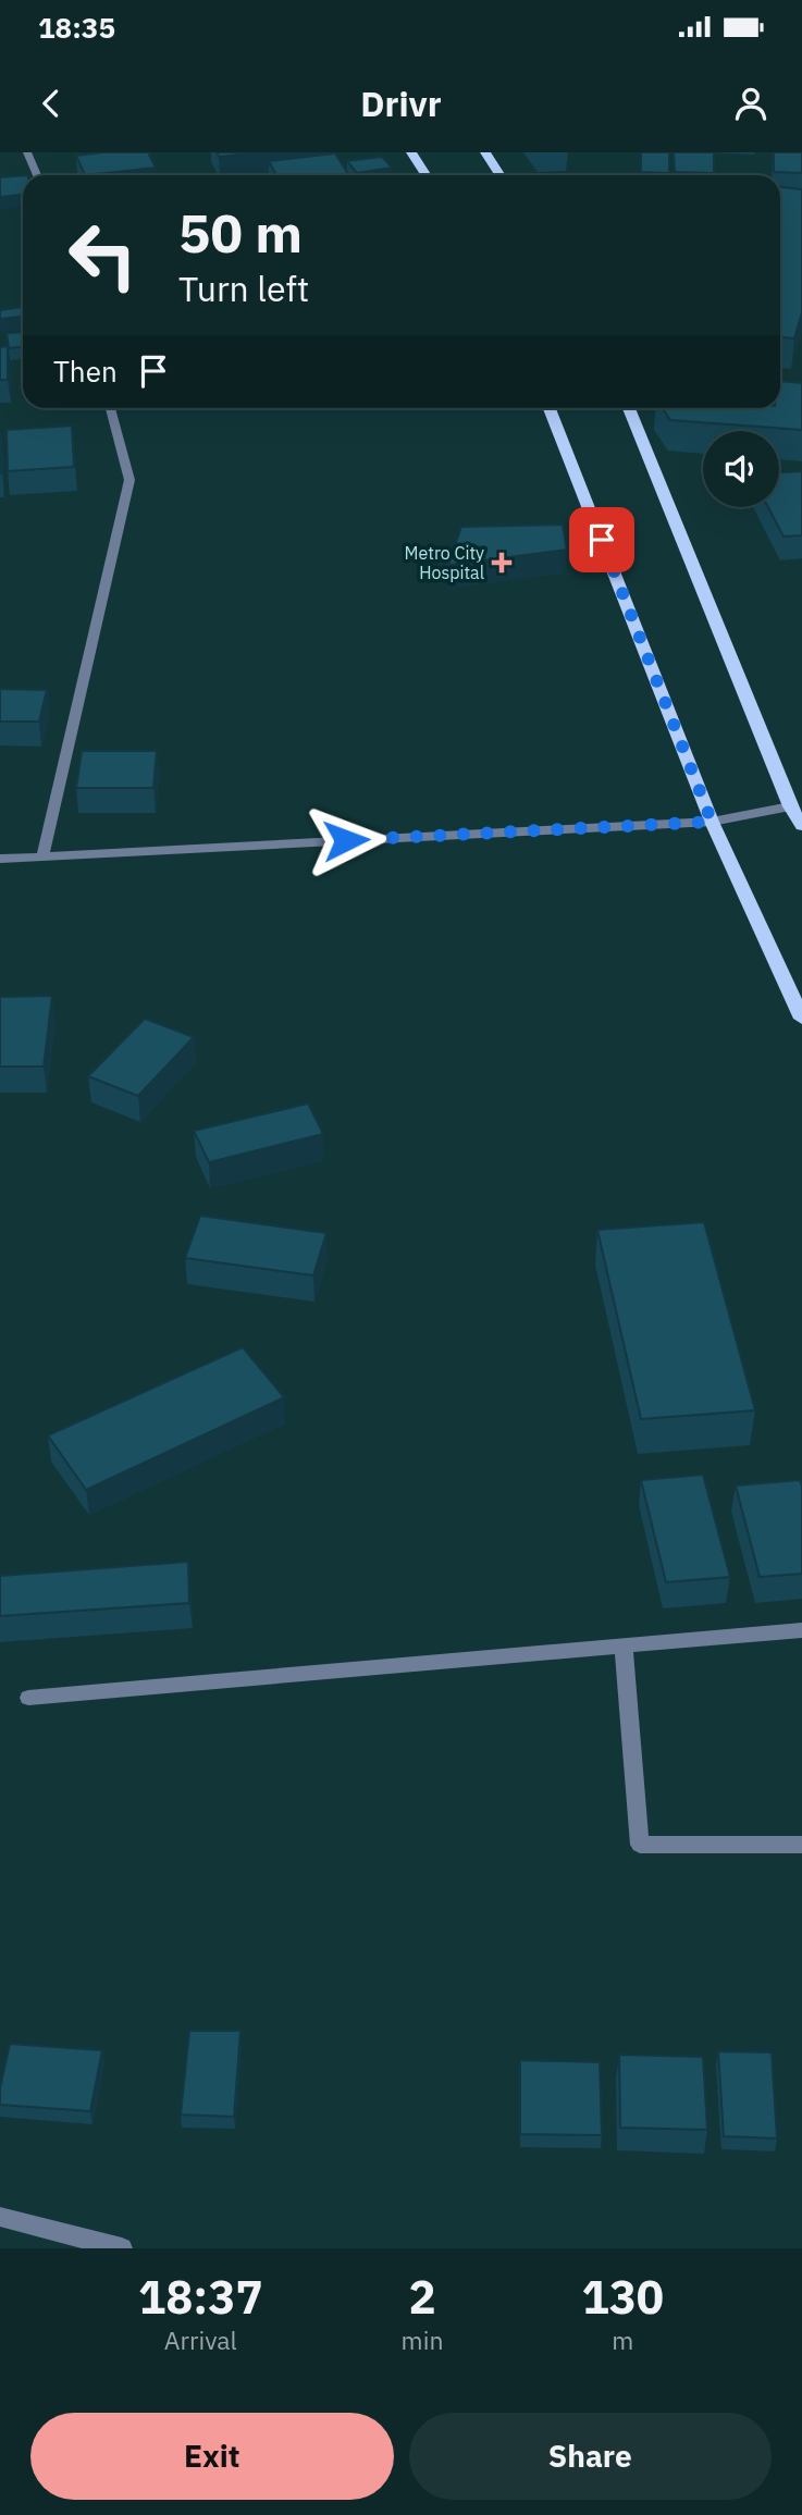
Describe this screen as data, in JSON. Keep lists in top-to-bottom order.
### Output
{
  "places": {
    "health": ["Metro City Hospital"]
  },
  "page": {
    "status": "18:35",
    "header": "Drivr",
    "turn": ["50 m", "Turn left"],
    "then": "Then",
    "eta": [
      "18:37",
      "Arrival",
      "2",
      "min",
      "130",
      "m"
    ],
    "buttons": ["Exit", "Share"]
  }
}
